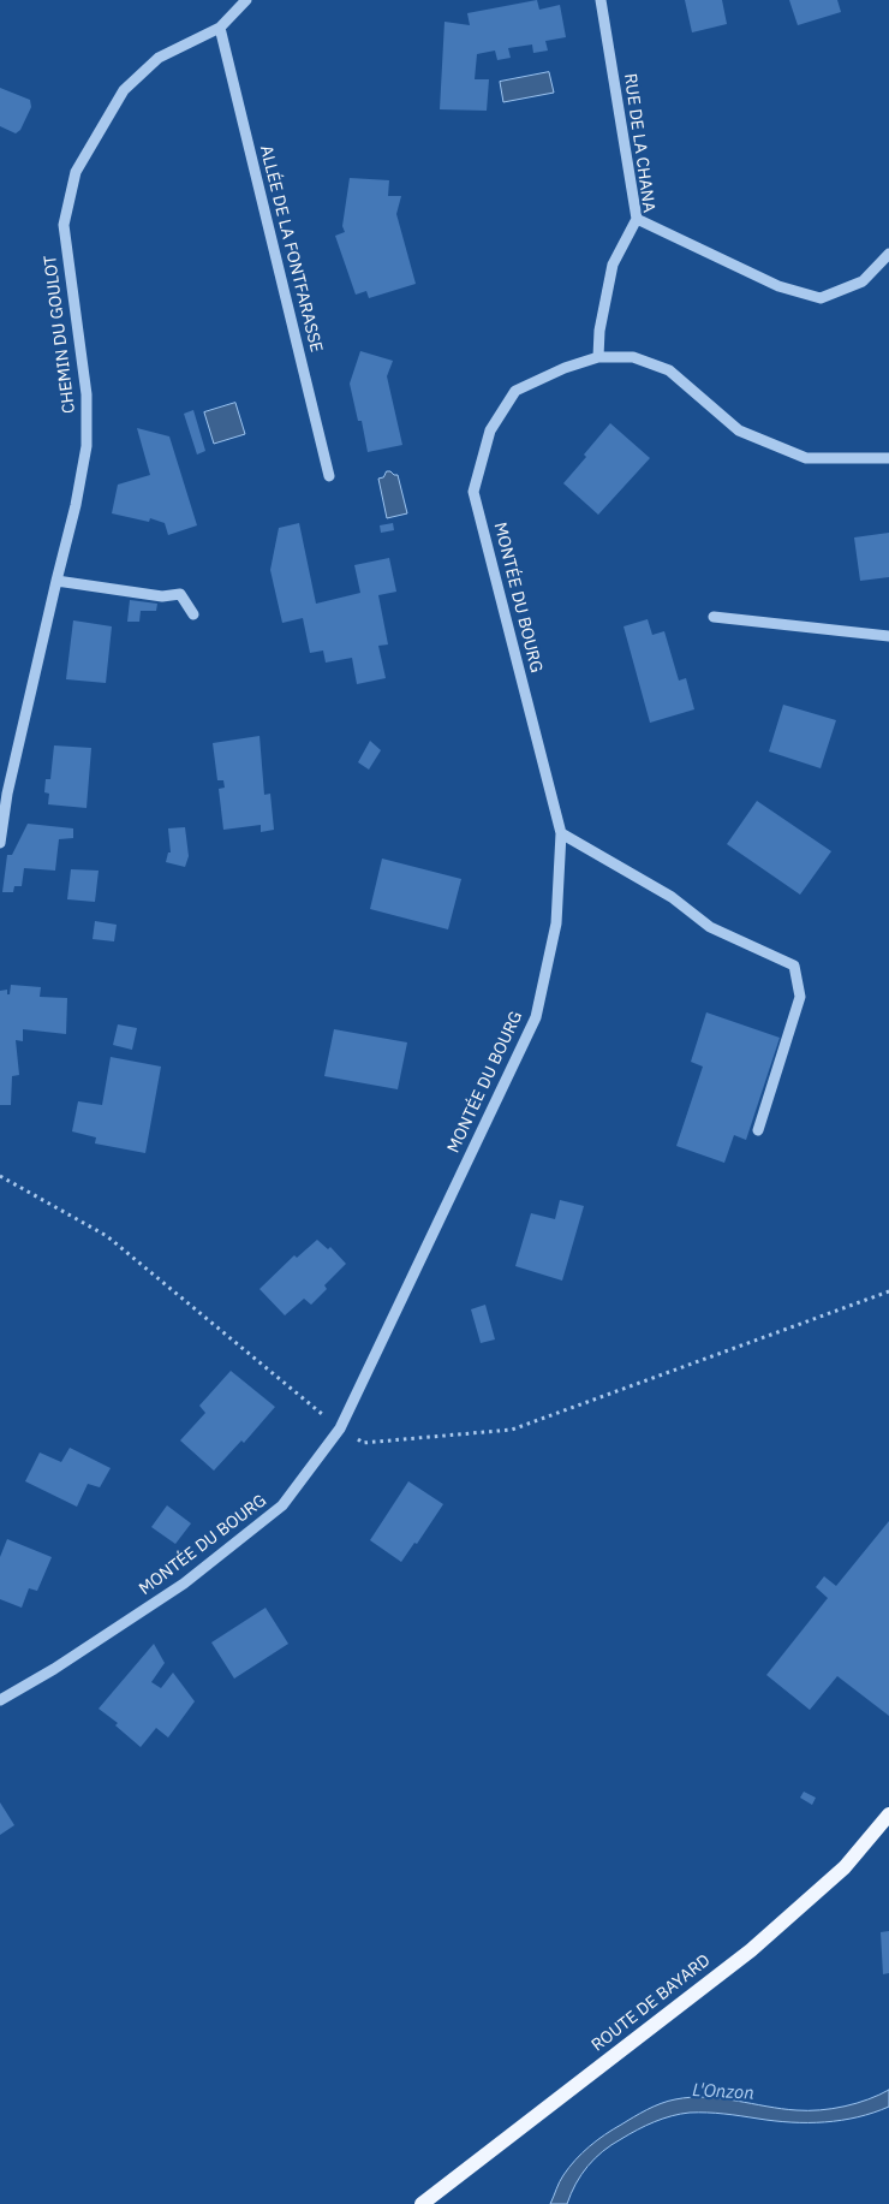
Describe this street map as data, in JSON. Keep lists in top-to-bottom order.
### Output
{
  "streets": {
    "main road": ["ROUTE DE BAYARD"],
    "street": [
      "RUE DE LA CHANA",
      "ALLÉE DE LA FONTFARASSE",
      "CHEMIN DU GOULOT",
      "MONTÉE DU BOURG"
    ]
  },
  "crossings": [
    ["RUE DE LA CHANA", "MONTÉE DU BOURG"],
    ["ALLÉE DE LA FONTFARASSE", "CHEMIN DU GOULOT"]
  ],
  "water": ["L'Onzon"]
}
